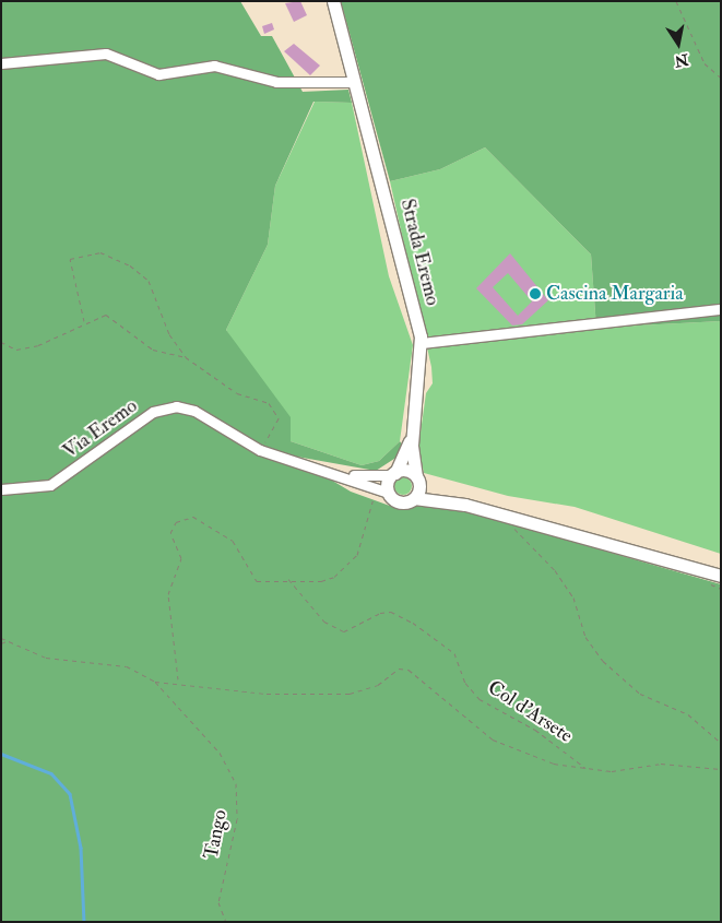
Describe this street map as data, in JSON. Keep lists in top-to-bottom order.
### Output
{
  "streets": {
    "main road": ["Strada Eremo"],
    "street": ["Via Eremo"],
    "path": ["Col d'Arsete", "Tango"]
  },
  "crossings": [
    ["Strada Eremo", "Via Eremo"]
  ],
  "places": ["Cascina Margaria"],
  "north": "bottom"
}
